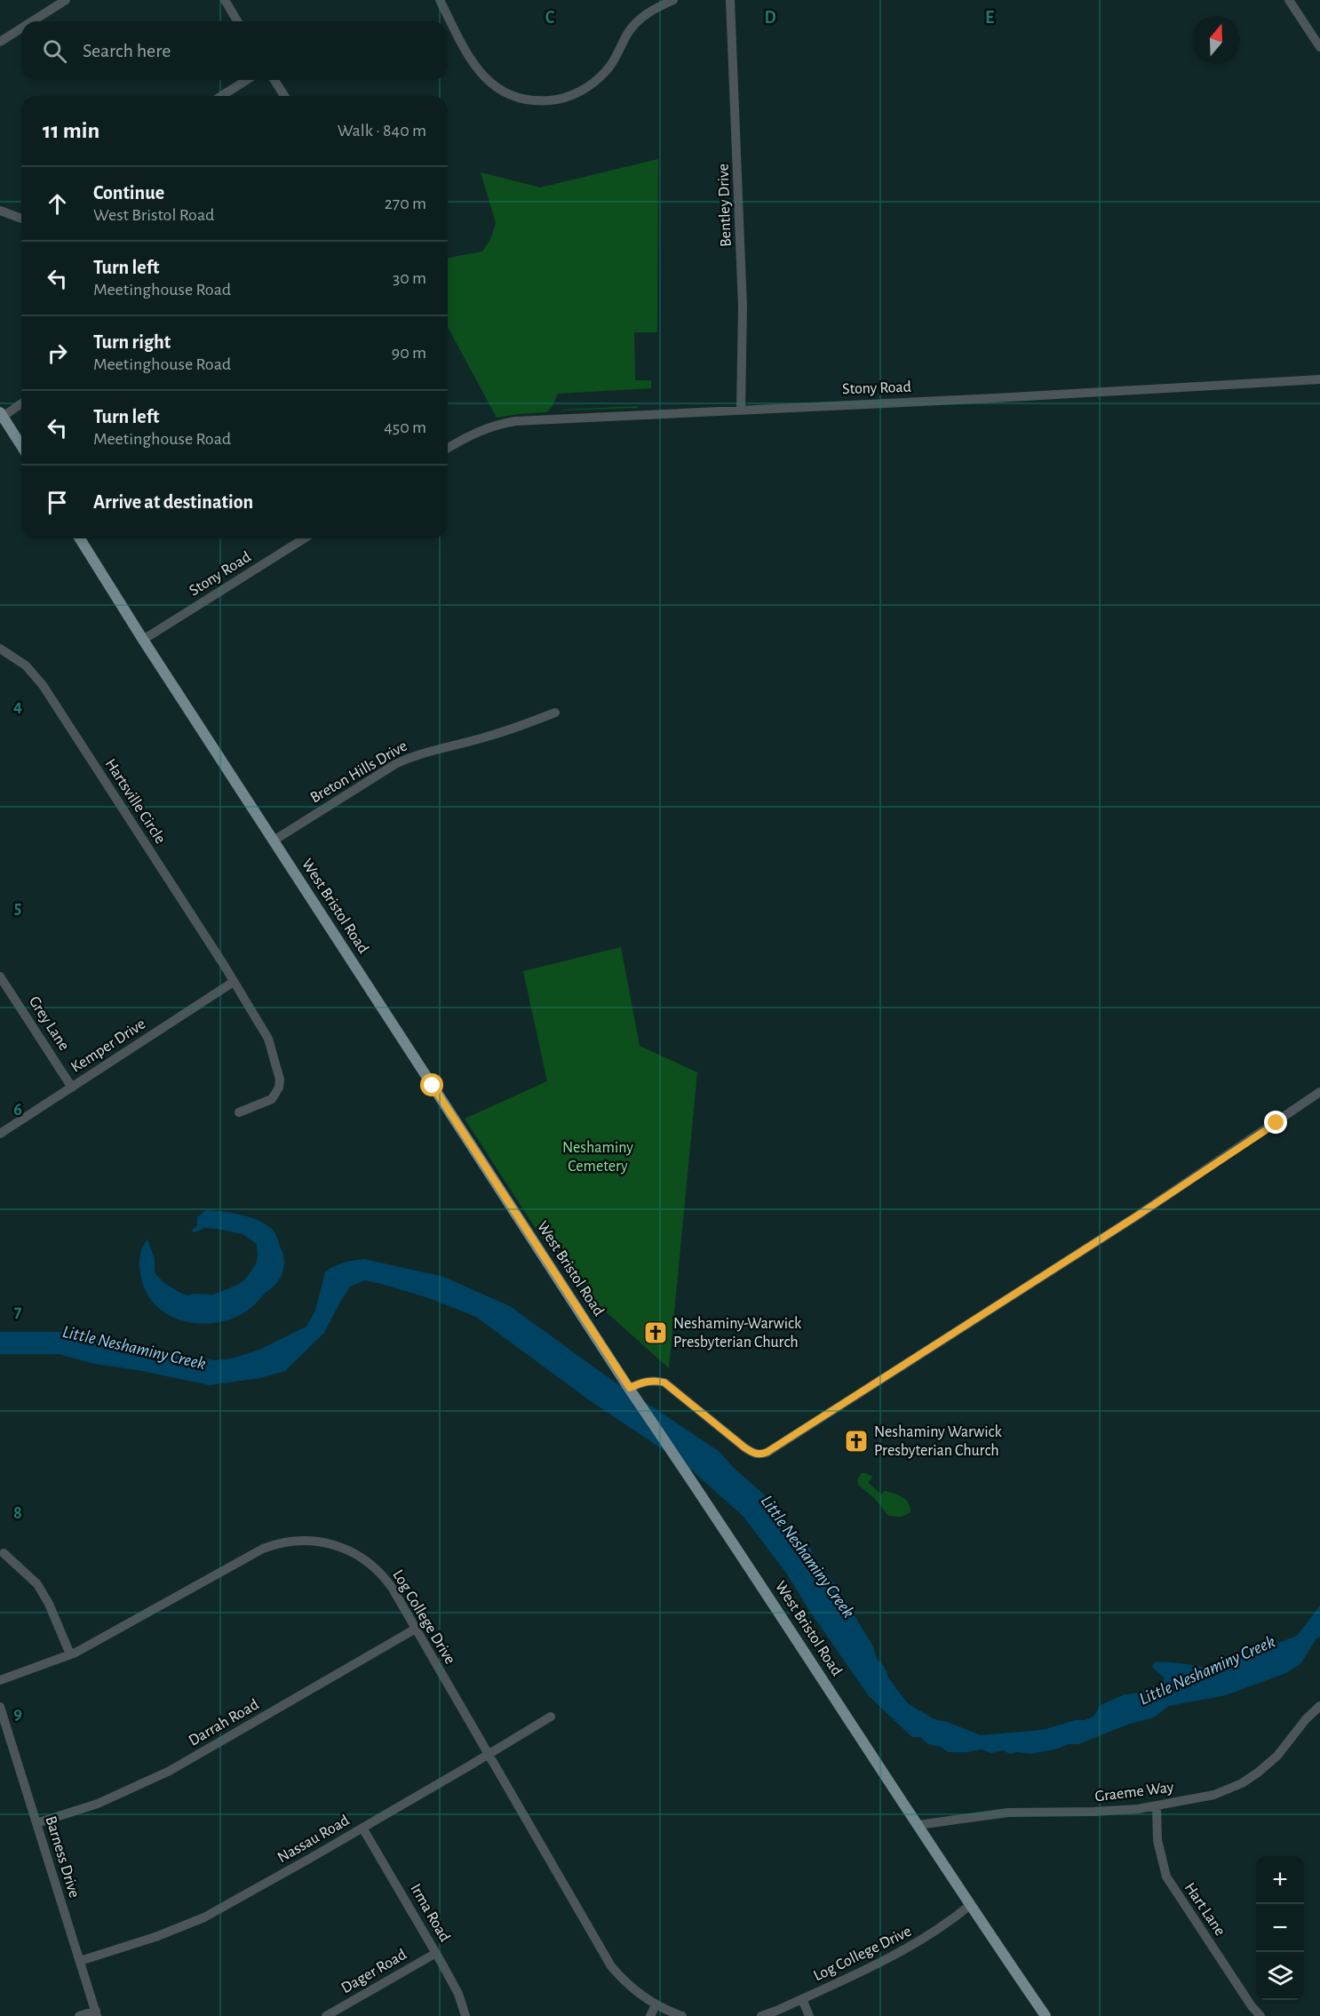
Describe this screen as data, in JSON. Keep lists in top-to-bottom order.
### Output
{
  "streets": {
    "main road": ["West Bristol Road"],
    "street": [
      "Bentley Drive",
      "Stony Road",
      "Breton Hills Drive",
      "Hartsville Circle",
      "Grey Lane",
      "Kemper Drive",
      "Log College Drive",
      "Darrah Road",
      "Graeme Way",
      "Nassau Road",
      "Barness Drive",
      "Hart Lane",
      "Irma Road",
      "Dager Road"
    ]
  },
  "crossings": [
    ["Bentley Drive", "Stony Road"],
    ["Stony Road", "West Bristol Road"],
    ["Breton Hills Drive", "West Bristol Road"],
    ["Hartsville Circle", "Kemper Drive"],
    ["West Bristol Road", "Log College Drive"],
    ["West Bristol Road", "Graeme Way"],
    ["Grey Lane", "Kemper Drive"],
    ["Log College Drive", "Darrah Road"],
    ["Log College Drive", "Nassau Road"],
    ["Darrah Road", "Barness Drive"],
    ["Graeme Way", "Hart Lane"],
    ["Nassau Road", "Barness Drive"],
    ["Nassau Road", "Irma Road"],
    ["Irma Road", "Dager Road"]
  ],
  "water": ["Little Neshaminy Creek"],
  "parks": ["Neshaminy Cemetery"],
  "places": {
    "church": ["Neshaminy-Warwick Presbyterian Church", "Neshaminy Warwick Presbyterian Church"]
  },
  "north": "top",
  "page": {
    "search": "Search here",
    "heading": ["11 min", "Walk · 840 m"],
    "list": [
      ["Continue", "West Bristol Road", "270 m"],
      ["Turn left", "Meetinghouse Road", "30 m"],
      ["Turn right", "Meetinghouse Road", "90 m"],
      ["Turn left", "Meetinghouse Road", "450 m"],
      "Arrive at destination"
    ],
    "map_buttons": ["+", "−"]
  },
  "grid": {
    "columns": ["C", "D", "E"],
    "rows": [
      "4",
      "5",
      "6",
      "7",
      "8",
      "9"
    ]
  }
}
